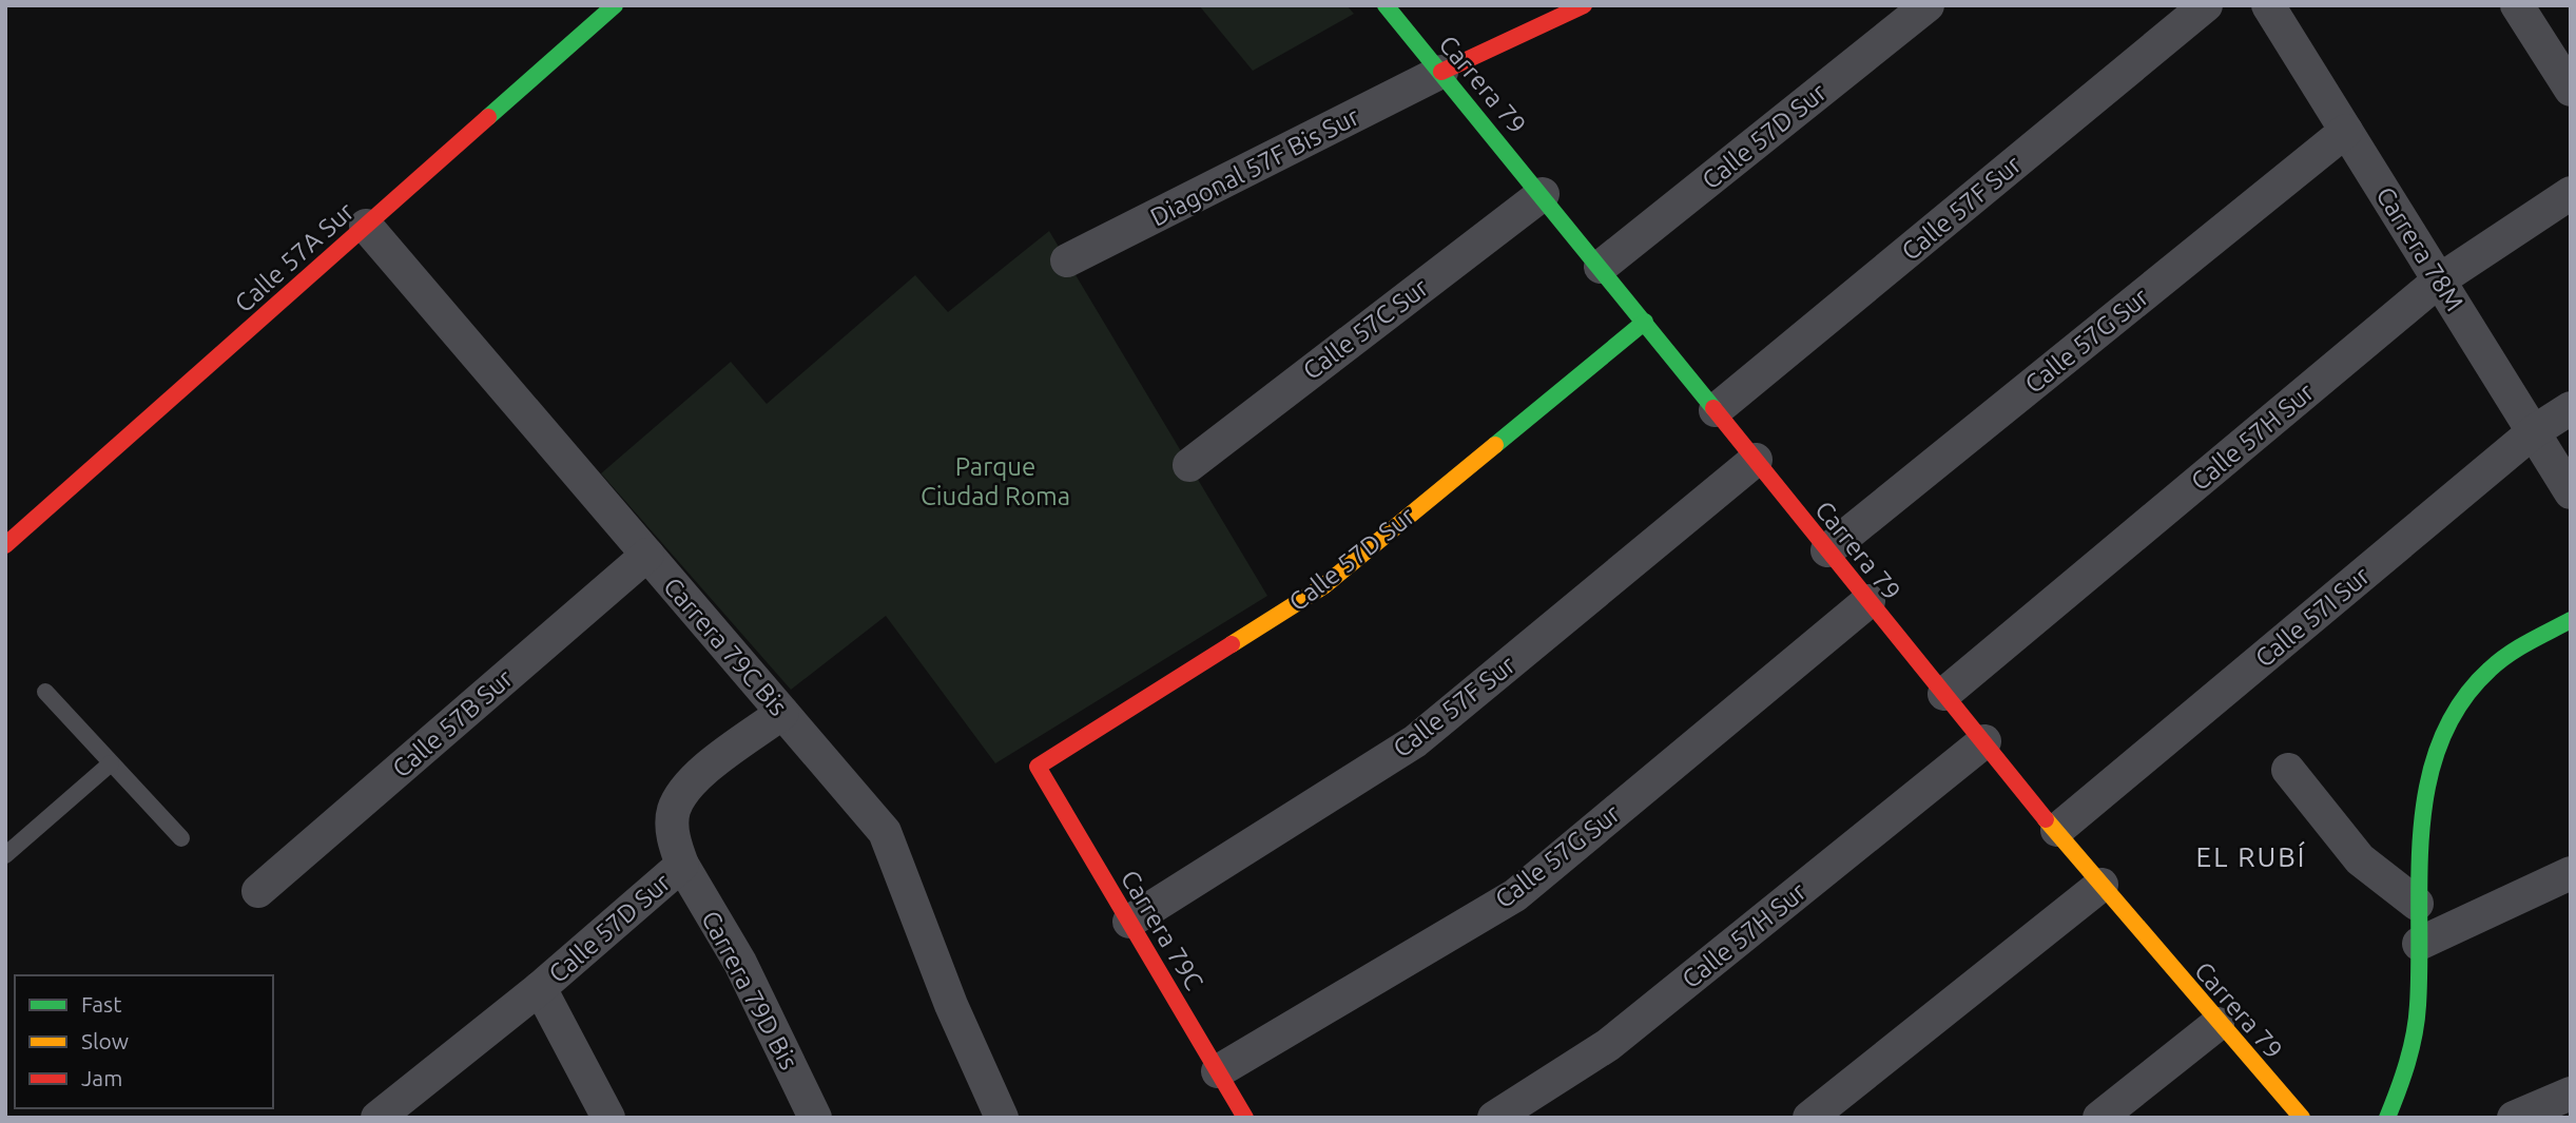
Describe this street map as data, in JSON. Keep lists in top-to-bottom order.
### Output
{
  "streets": {
    "street": [
      "Carrera 79",
      "Calle 57D Sur",
      "Diagonal 57F Bis Sur",
      "Calle 57F Sur",
      "Carrera 78M",
      "Calle 57A Sur",
      "Calle 57C Sur",
      "Calle 57G Sur",
      "Calle 57H Sur",
      "Calle 57I Sur",
      "Carrera 79C Bis",
      "Calle 57B Sur",
      "Carrera 79C",
      "Carrera 79D Bis"
    ]
  },
  "crossings": [
    ["Carrera 79", "Calle 57D Sur"],
    ["Carrera 79", "Diagonal 57F Bis Sur"],
    ["Carrera 79", "Calle 57F Sur"],
    ["Carrera 79", "Calle 57C Sur"],
    ["Carrera 79", "Calle 57G Sur"],
    ["Carrera 79", "Calle 57H Sur"],
    ["Carrera 79", "Calle 57I Sur"],
    ["Calle 57D Sur", "Carrera 79C Bis"],
    ["Calle 57D Sur", "Carrera 79C"],
    ["Calle 57D Sur", "Carrera 79D Bis"],
    ["Calle 57F Sur", "Carrera 79C"],
    ["Carrera 78M", "Calle 57G Sur"],
    ["Carrera 78M", "Calle 57H Sur"],
    ["Carrera 78M", "Calle 57I Sur"],
    ["Calle 57A Sur", "Carrera 79C Bis"],
    ["Calle 57G Sur", "Carrera 79C"],
    ["Carrera 79C Bis", "Calle 57B Sur"]
  ],
  "districts": ["EL RUBÍ"],
  "parks": ["Parque Ciudad Roma"],
  "legend": ["Fast", "Slow", "Jam"]
}
